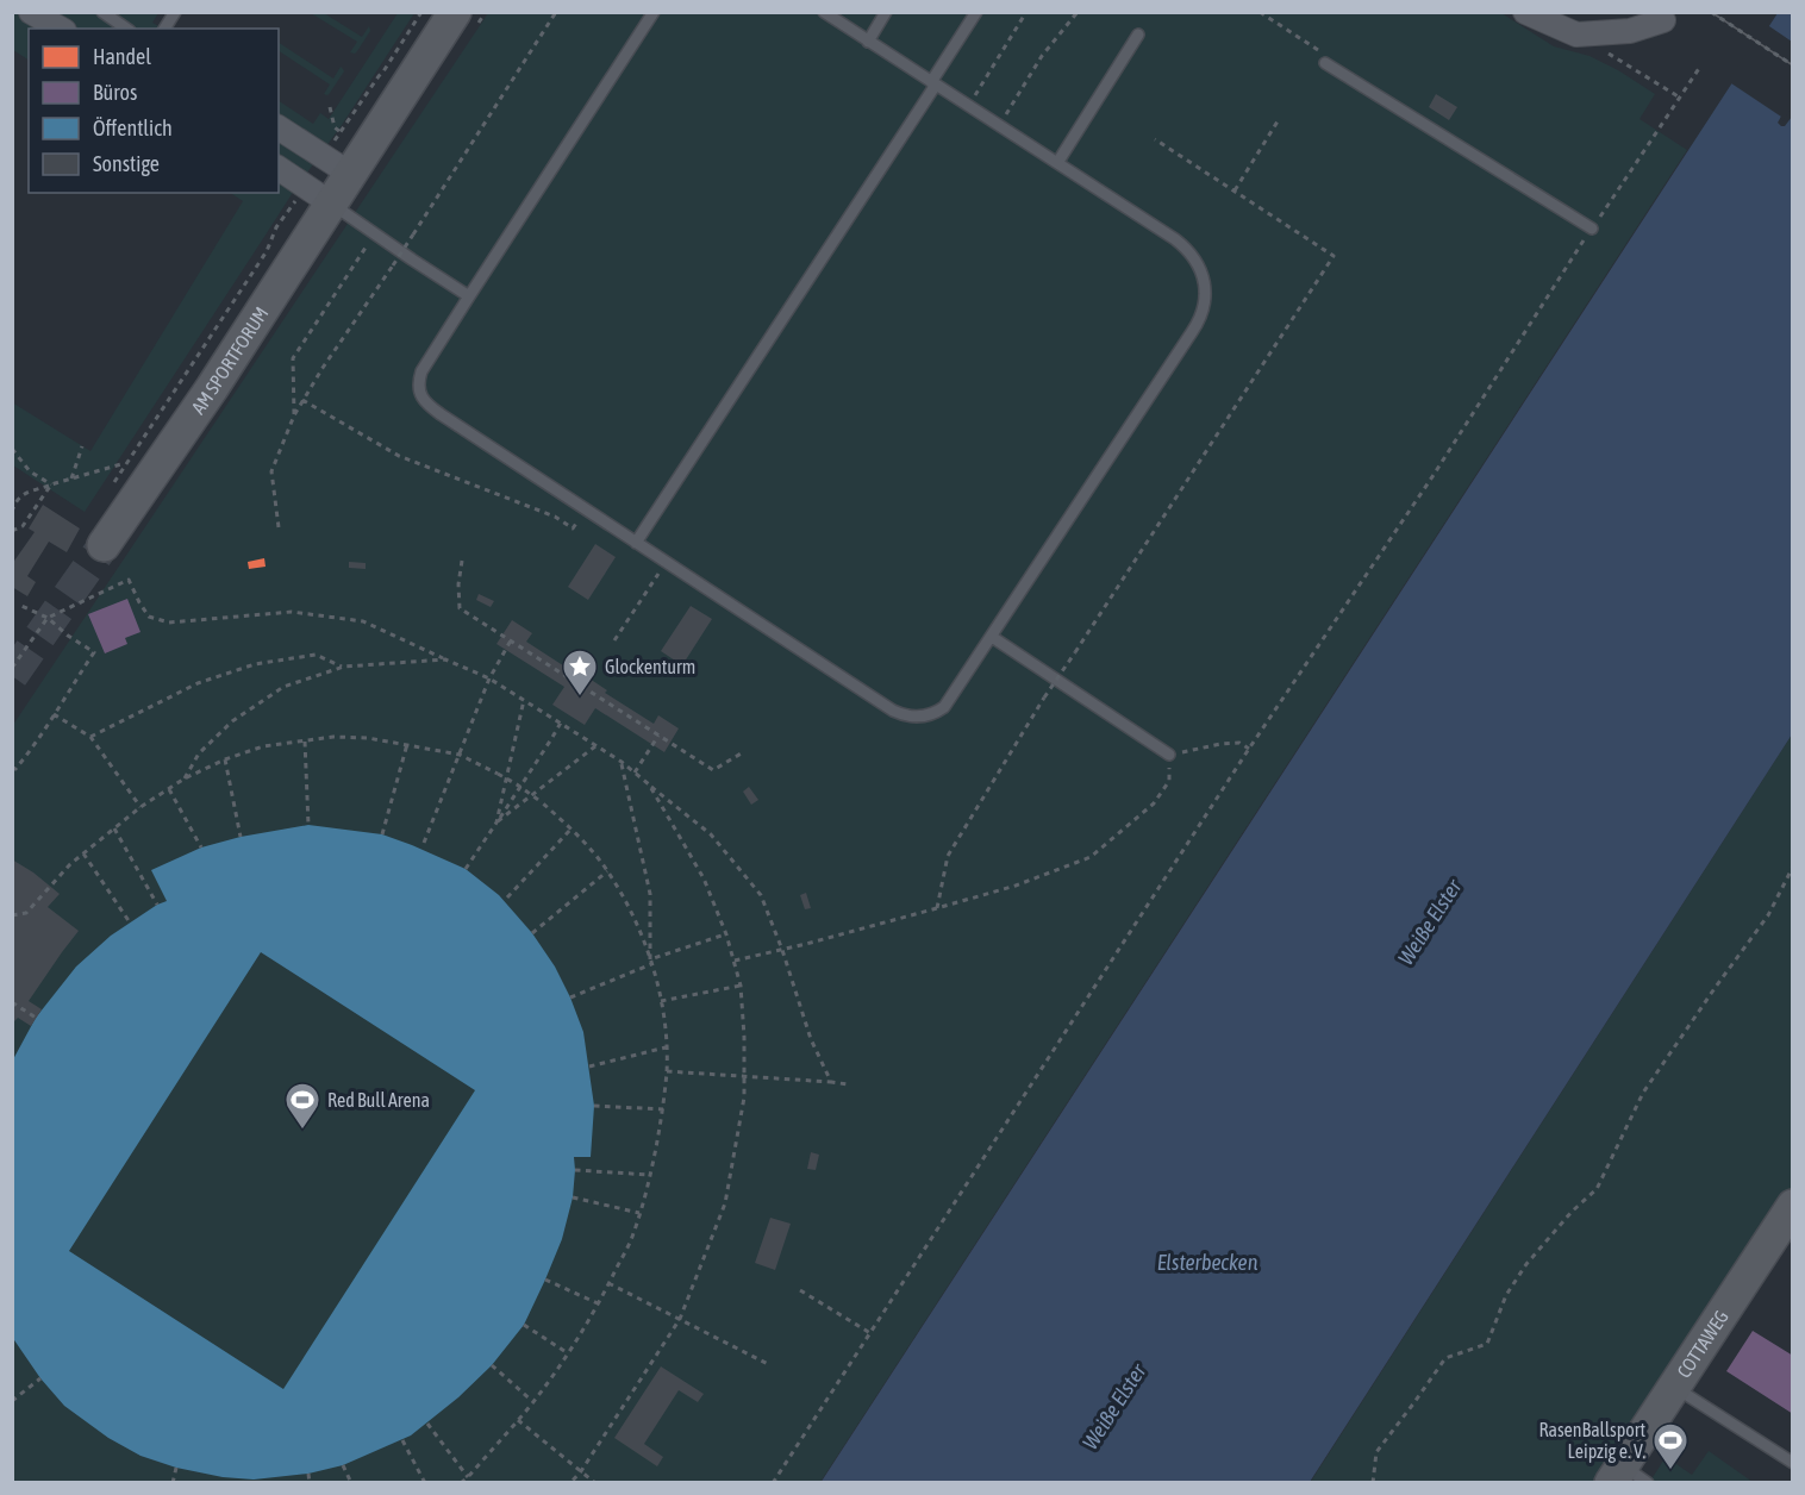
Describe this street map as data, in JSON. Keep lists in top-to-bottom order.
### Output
{
  "streets": {
    "main road": ["AM SPORTFORUM", "COTTAWEG"]
  },
  "water": ["Weiße Elster", "Elsterbecken"],
  "places": {
    "place": ["Glockenturm"],
    "sports": ["Red Bull Arena", "RasenBallsport Leipzig e. V."]
  },
  "legend": [
    "Handel",
    "Büros",
    "Öffentlich",
    "Sonstige"
  ]
}
